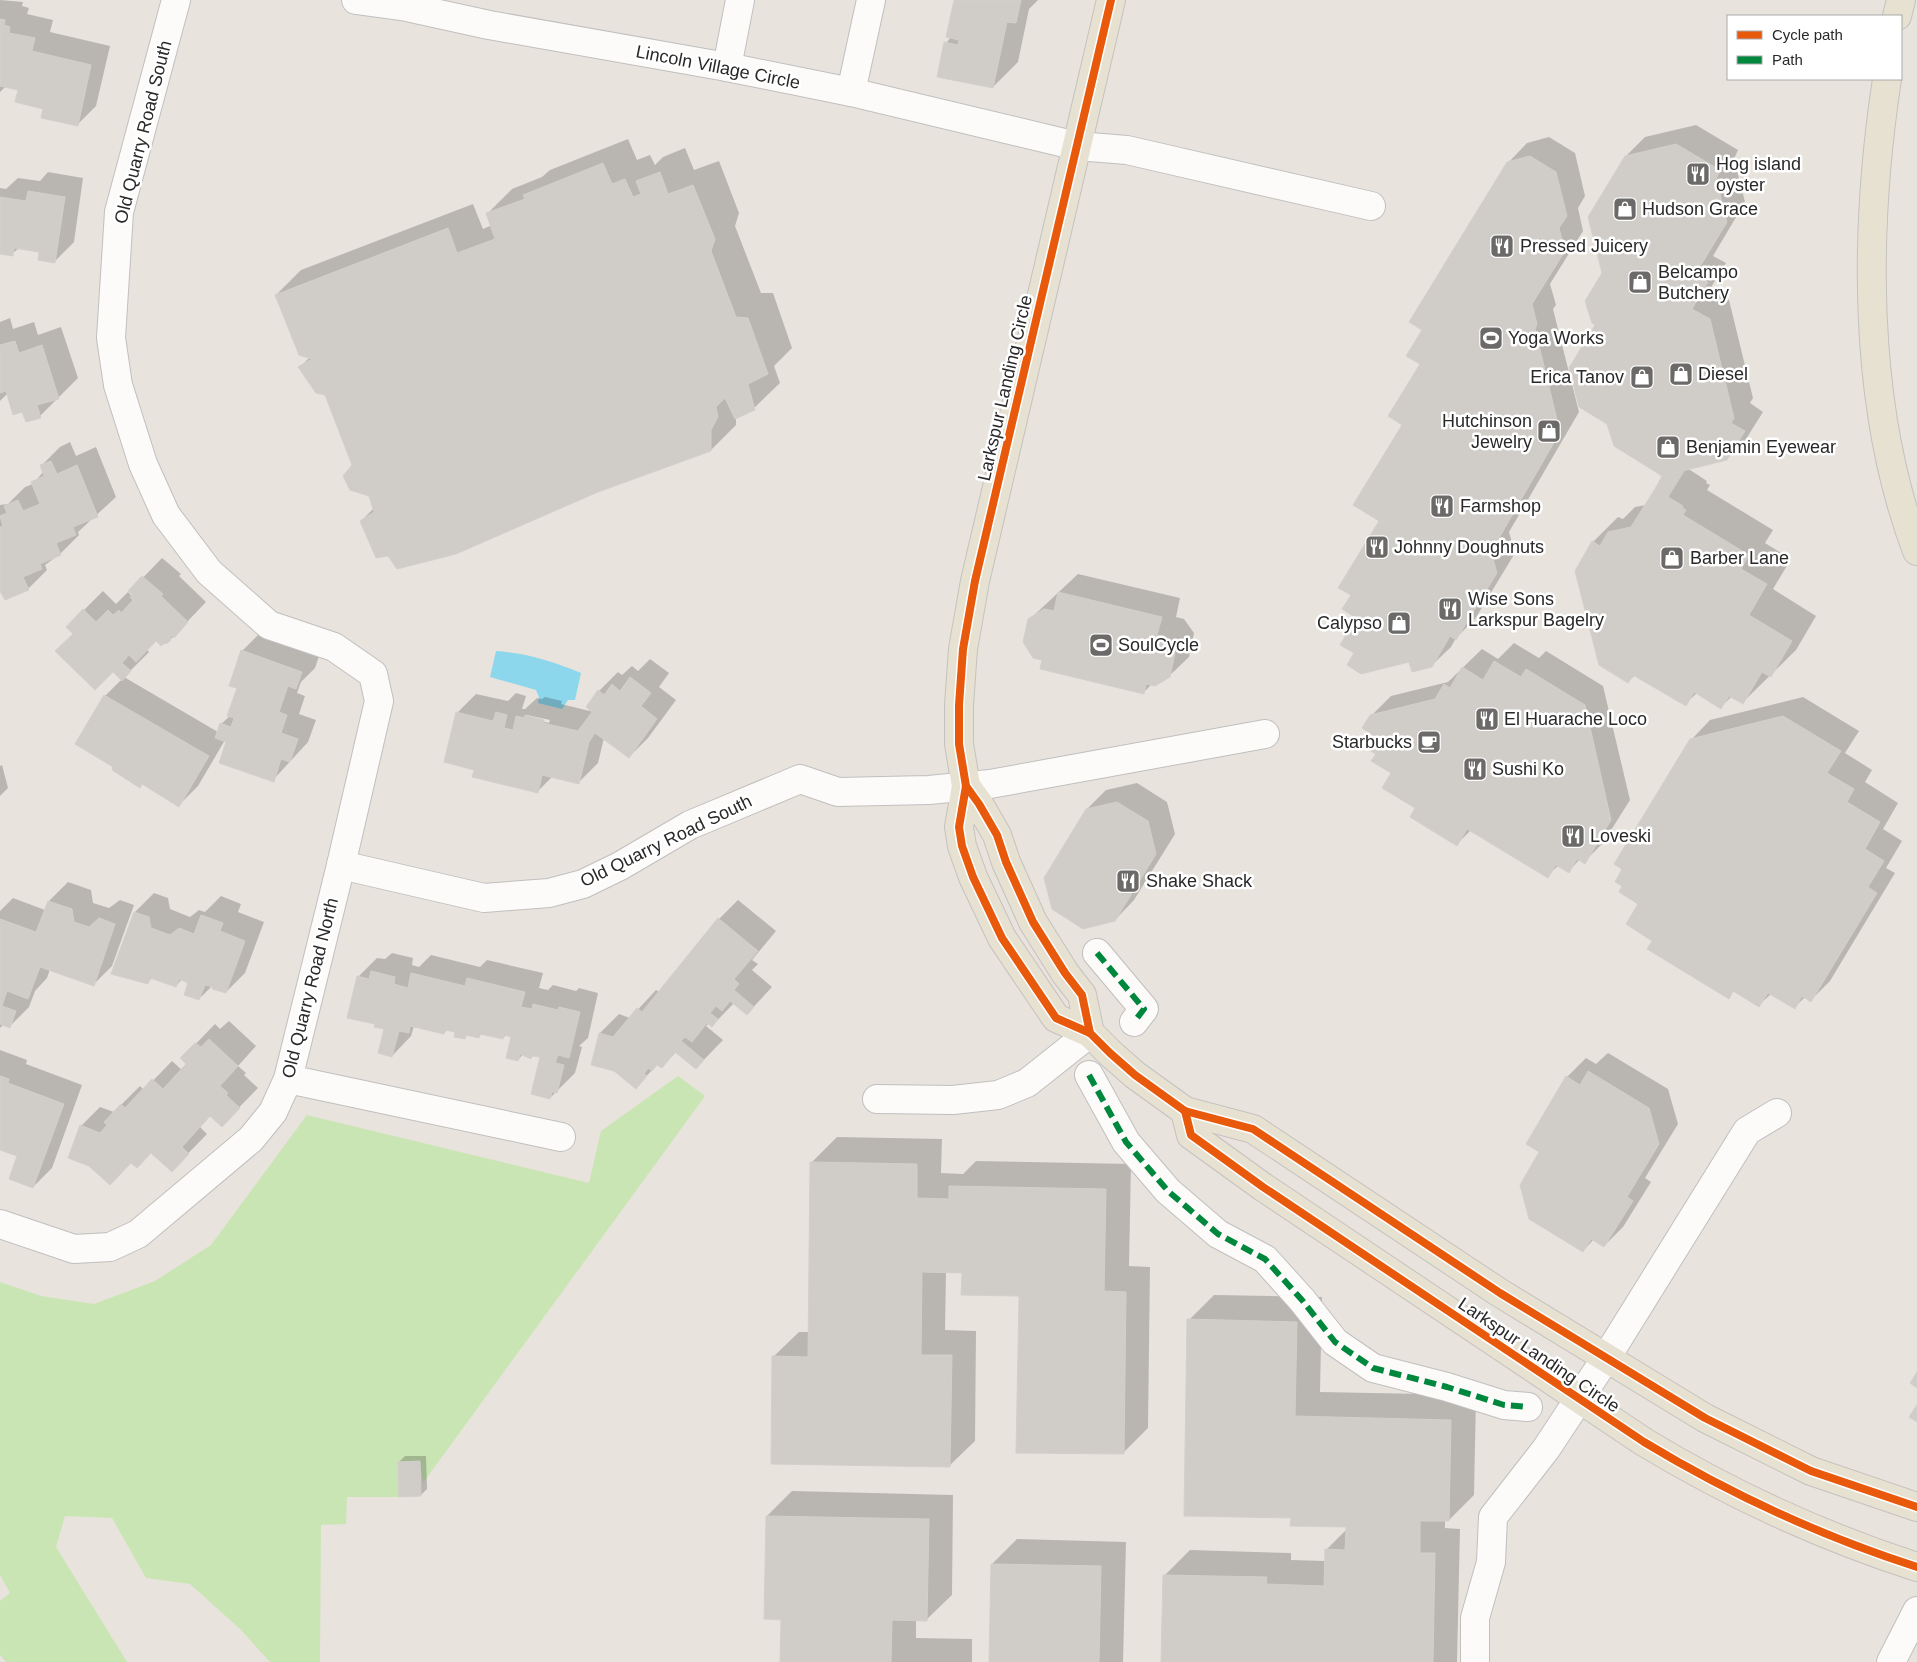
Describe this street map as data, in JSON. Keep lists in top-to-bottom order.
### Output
{
  "streets": {
    "main road": ["Larkspur Landing Circle"],
    "street": ["Lincoln Village Circle", "Old Quarry Road South", "Old Quarry Road North"]
  },
  "crossings": [
    ["Lincoln Village Circle", "Larkspur Landing Circle"],
    ["Old Quarry Road South", "Larkspur Landing Circle"],
    ["Old Quarry Road South", "Old Quarry Road North"]
  ],
  "places": {
    "restaurant": [
      "Hog island oyster",
      "Pressed Juicery",
      "Farmshop",
      "Johnny Doughnuts",
      "Wise Sons Larkspur Bagelry",
      "El Huarache Loco",
      "Sushi Ko",
      "Loveski",
      "Shake Shack"
    ],
    "shop": [
      "Hudson Grace",
      "Belcampo Butchery",
      "Diesel",
      "Erica Tanov",
      "Hutchinson Jewelry",
      "Benjamin Eyewear",
      "Barber Lane",
      "Calypso"
    ],
    "sports": ["Yoga Works", "SoulCycle"],
    "cafe": ["Starbucks"]
  },
  "legend": ["Cycle path", "Path"]
}
